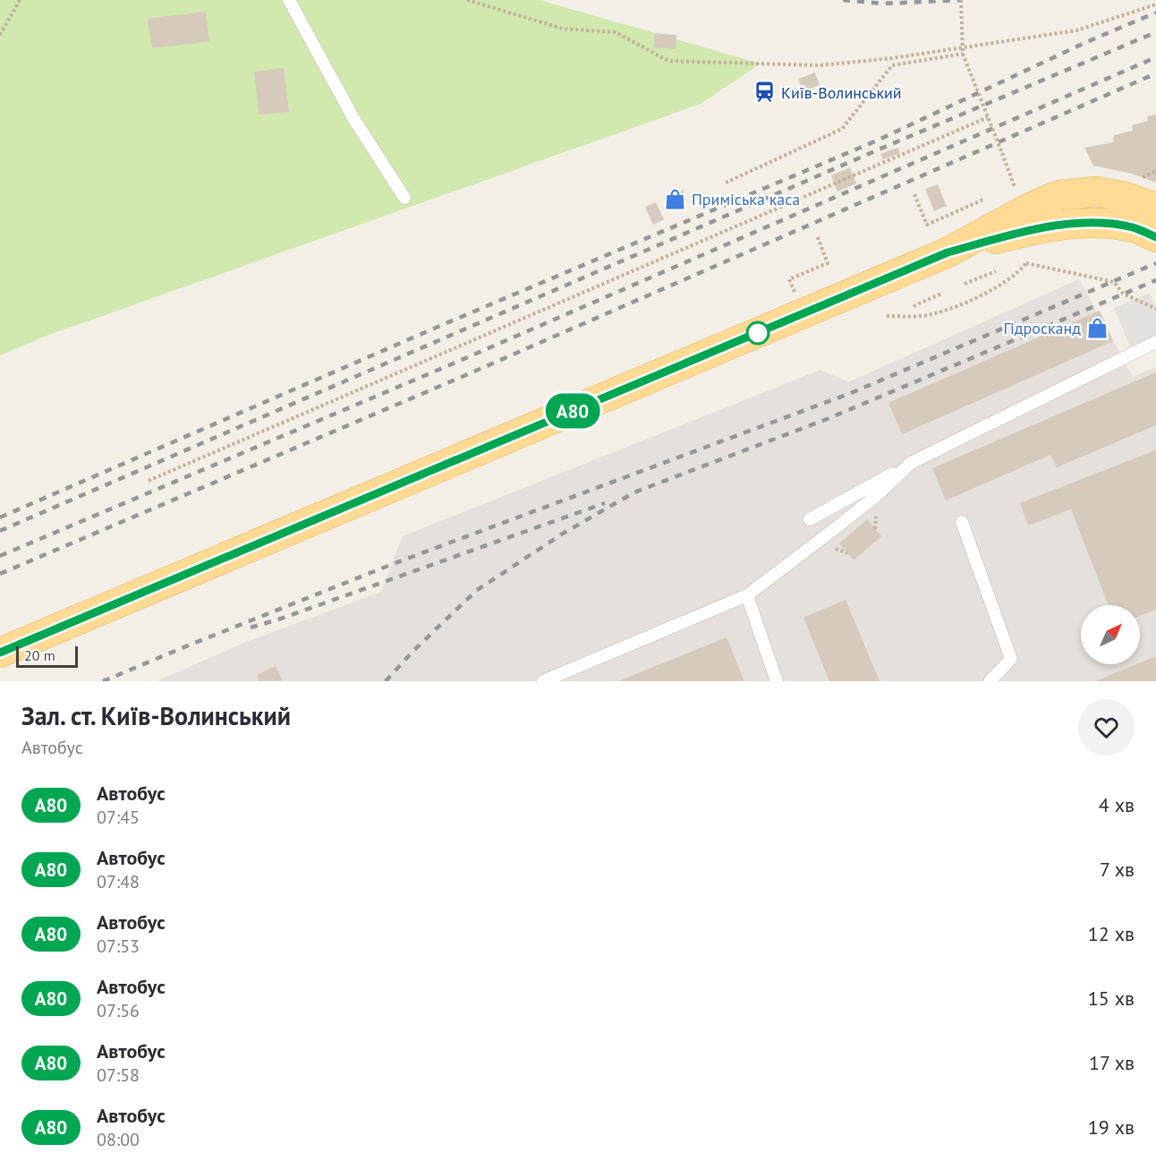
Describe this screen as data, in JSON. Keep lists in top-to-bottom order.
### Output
{
  "places": {
    "station": ["Київ-Волинський"],
    "shop": ["Приміська каса", "Гідросканд"]
  },
  "lines": ["bus line А80"],
  "scale_bar": "20 m",
  "north": "top right",
  "page": {
    "on_map": "А80",
    "scale": "20 m",
    "heading": ["Зал. ст. Київ-Волинський", "Автобус"],
    "list": [
      {
        "mark": "А80",
        "name": "Автобус",
        "note": "07:45",
        "value": "4 хв"
      },
      {
        "mark": "А80",
        "name": "Автобус",
        "note": "07:48",
        "value": "7 хв"
      },
      {
        "mark": "А80",
        "name": "Автобус",
        "note": "07:53",
        "value": "12 хв"
      },
      {
        "mark": "А80",
        "name": "Автобус",
        "note": "07:56",
        "value": "15 хв"
      },
      {
        "mark": "А80",
        "name": "Автобус",
        "note": "07:58",
        "value": "17 хв"
      },
      {
        "mark": "А80",
        "name": "Автобус",
        "note": "08:00",
        "value": "19 хв"
      }
    ]
  }
}
